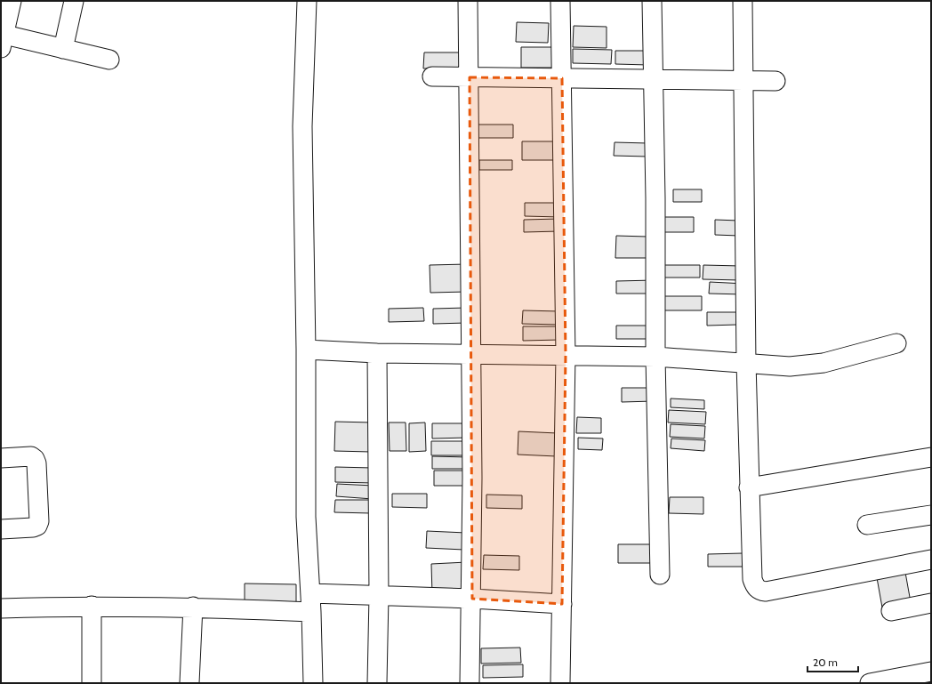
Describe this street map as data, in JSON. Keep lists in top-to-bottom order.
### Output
{
  "scale_bar": "20 m"
}
